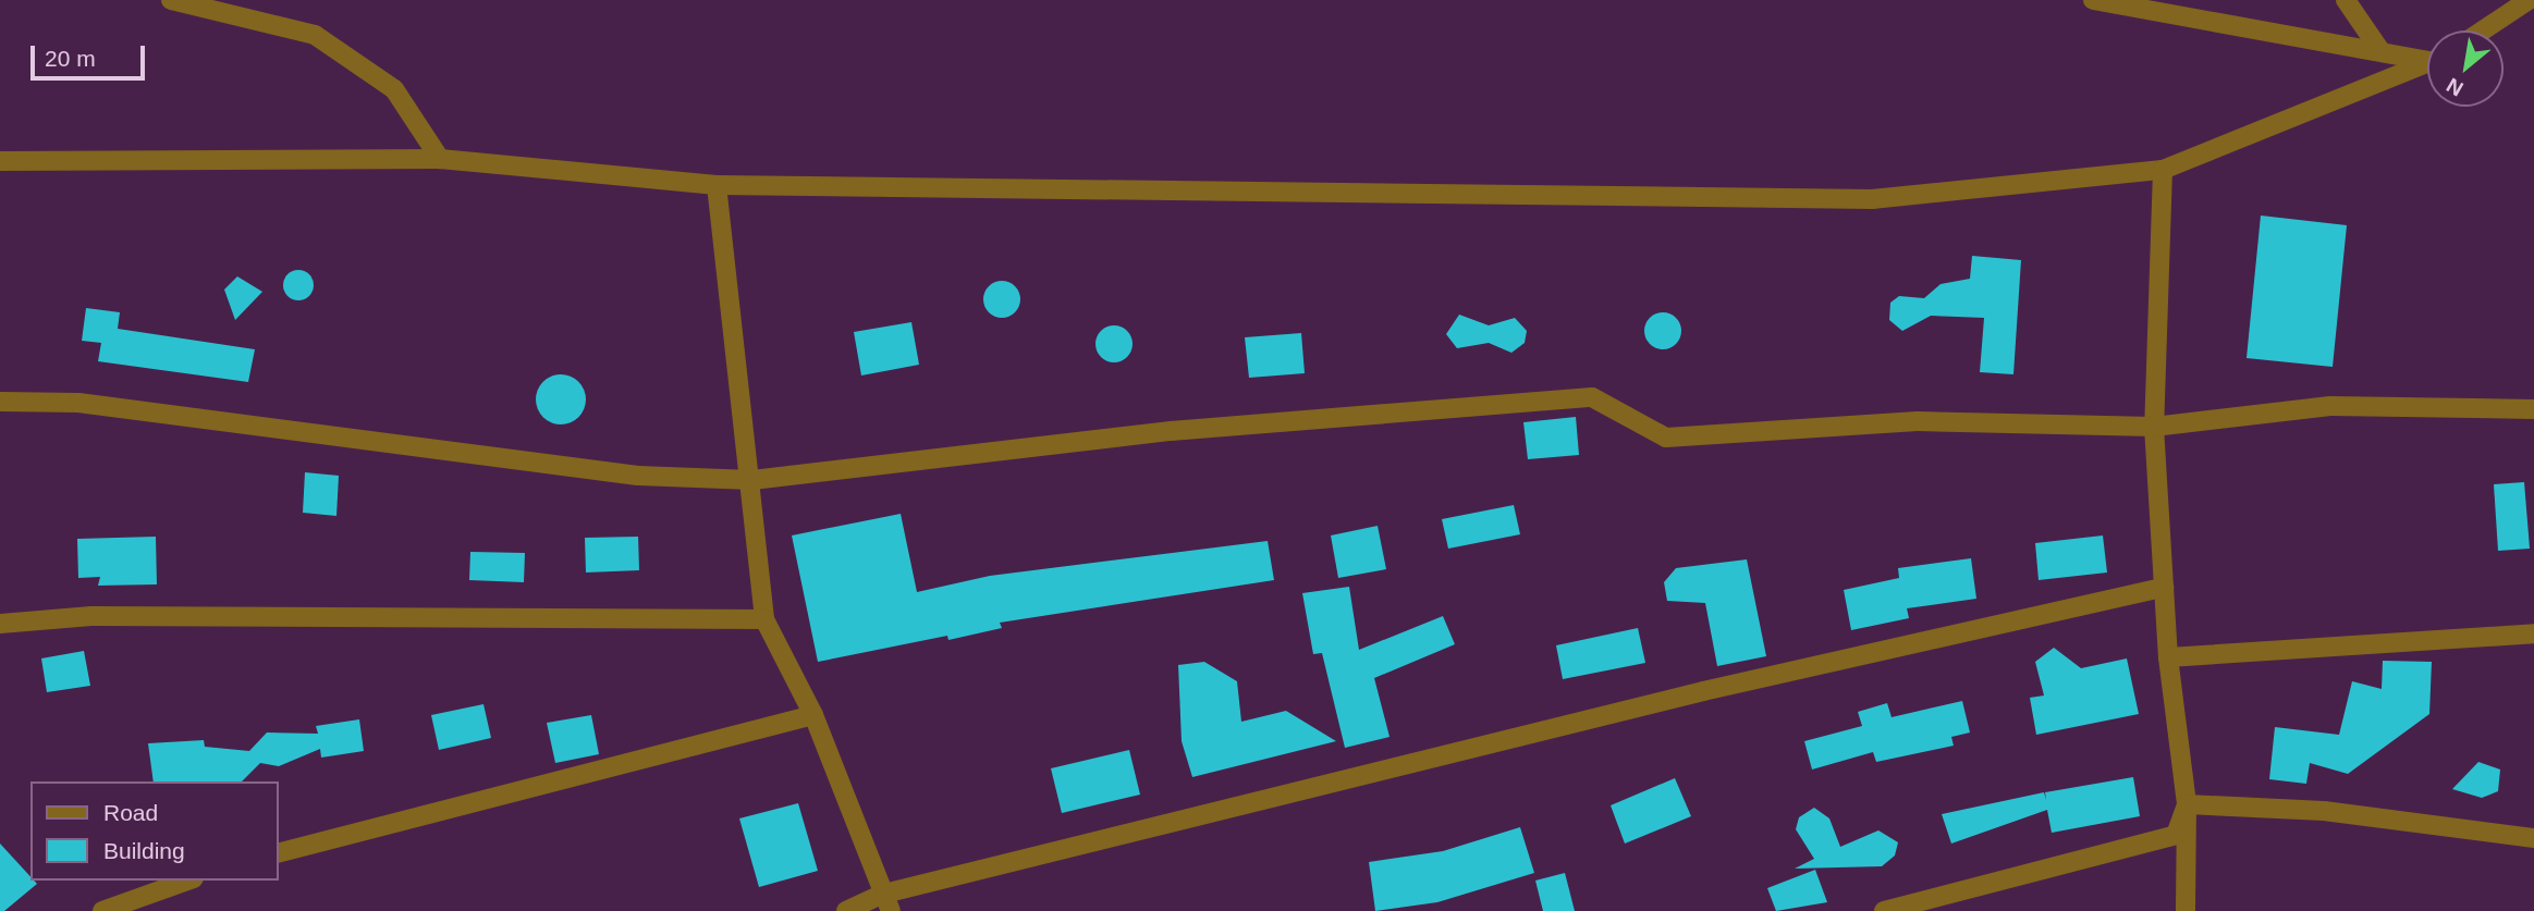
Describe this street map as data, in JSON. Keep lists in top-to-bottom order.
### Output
{
  "legend": ["Road", "Building"],
  "scale_bar": "20 m",
  "north": "bottom left"
}
